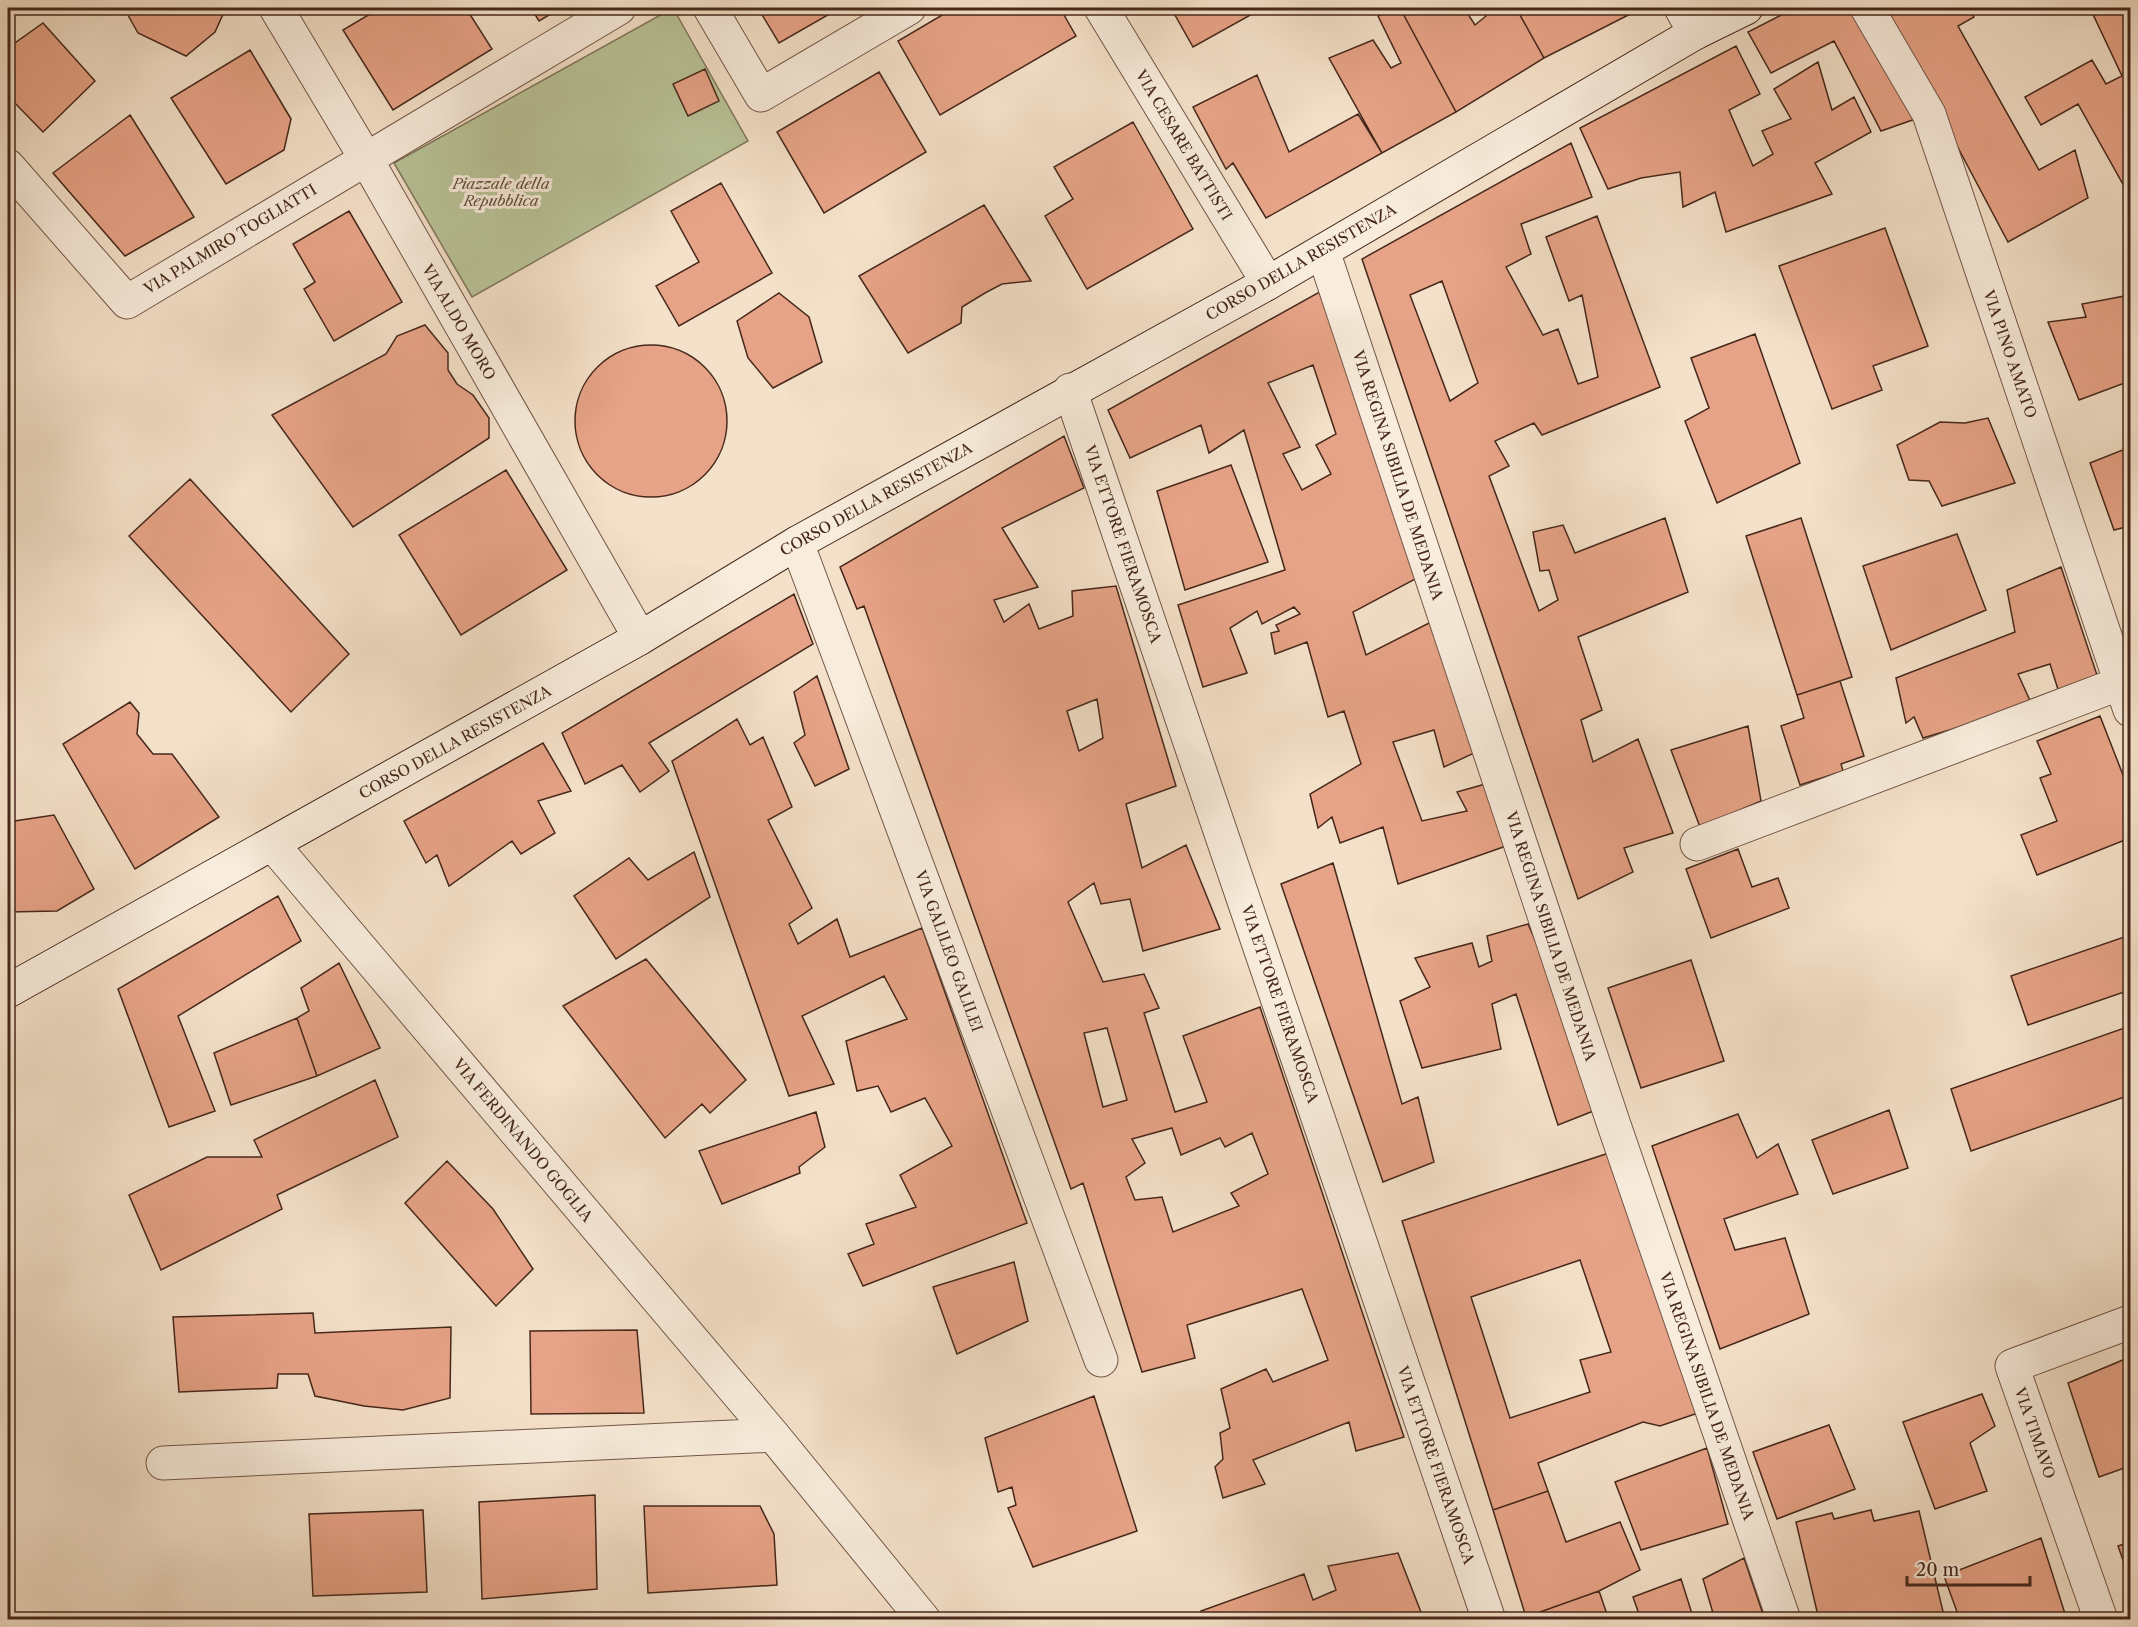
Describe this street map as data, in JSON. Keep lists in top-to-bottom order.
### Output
{
  "streets": {
    "street": [
      "VIA CESARE BATTISTI",
      "VIA PALMIRO TOGLIATTI",
      "CORSO DELLA RESISTENZA",
      "VIA ALDO MORO",
      "VIA PINO AMATO",
      "VIA REGINA SIBILIA DE MEDANIA",
      "VIA ETTORE FIERAMOSCA",
      "VIA GALILEO GALILEI",
      "VIA FERDINANDO GOGLIA",
      "VIA TIMAVO"
    ]
  },
  "crossings": [
    ["VIA CESARE BATTISTI", "CORSO DELLA RESISTENZA"],
    ["VIA PALMIRO TOGLIATTI", "VIA ALDO MORO"],
    ["CORSO DELLA RESISTENZA", "VIA ALDO MORO"],
    ["CORSO DELLA RESISTENZA", "VIA REGINA SIBILIA DE MEDANIA"],
    ["CORSO DELLA RESISTENZA", "VIA ETTORE FIERAMOSCA"],
    ["CORSO DELLA RESISTENZA", "VIA GALILEO GALILEI"],
    ["CORSO DELLA RESISTENZA", "VIA FERDINANDO GOGLIA"]
  ],
  "parks": ["Piazzale della Repubblica"],
  "scale_bar": "20 m"
}
